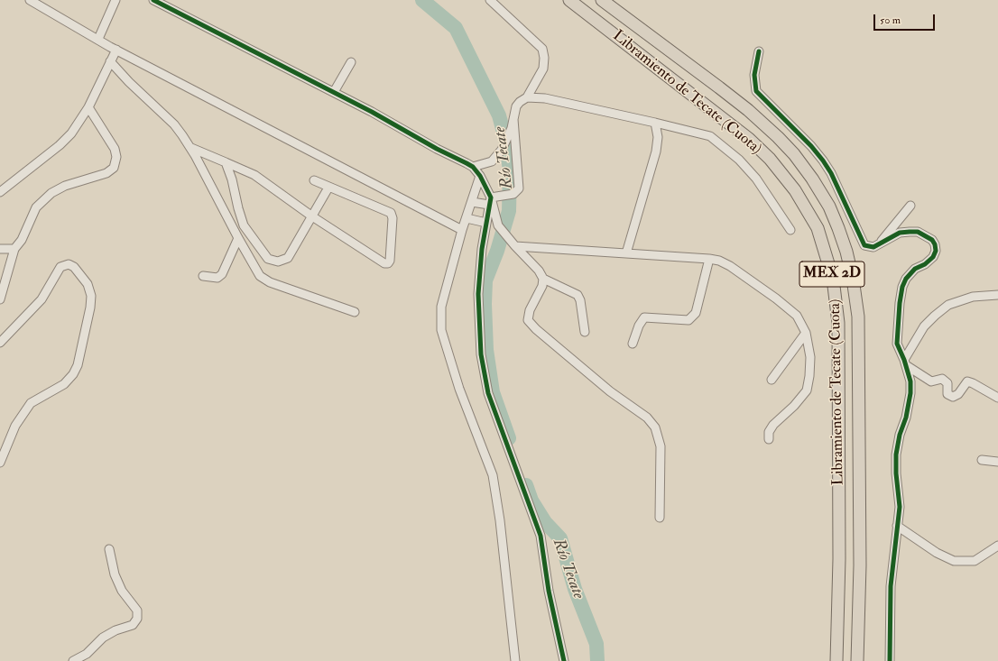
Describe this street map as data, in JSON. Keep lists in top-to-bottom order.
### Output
{
  "streets": {
    "highway": ["Libramiento de Tecate (Cuota)", "MEX 2D"]
  },
  "water": ["Río Tecate"],
  "scale_bar": "50 m"
}
